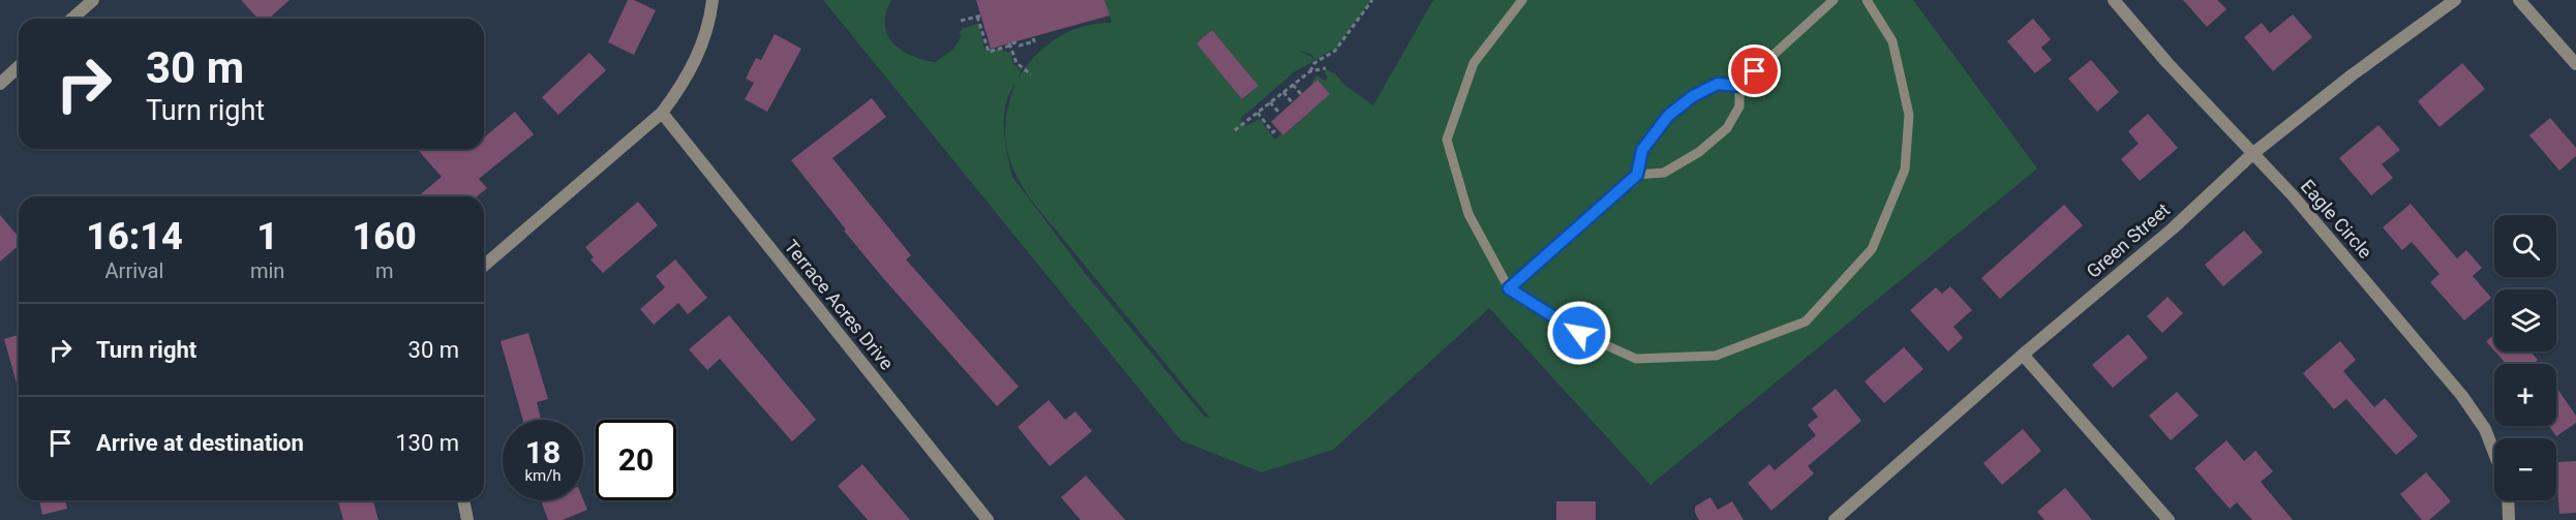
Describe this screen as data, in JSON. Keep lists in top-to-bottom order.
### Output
{
  "streets": {
    "street": ["Eagle Circle", "Green Street", "Terrace Acres Drive"]
  },
  "crossings": [
    ["Eagle Circle", "Green Street"]
  ],
  "page": {
    "turn": ["30 m", "Turn right"],
    "eta": [
      "16:14",
      "Arrival",
      "1",
      "min",
      "160",
      "m"
    ],
    "map_buttons": ["+", "−"],
    "list": [
      {
        "name": "Turn right",
        "value": "30 m"
      },
      {
        "name": "Arrive at destination",
        "value": "130 m"
      }
    ],
    "speed": "18 km/h",
    "limit": "20"
  }
}
